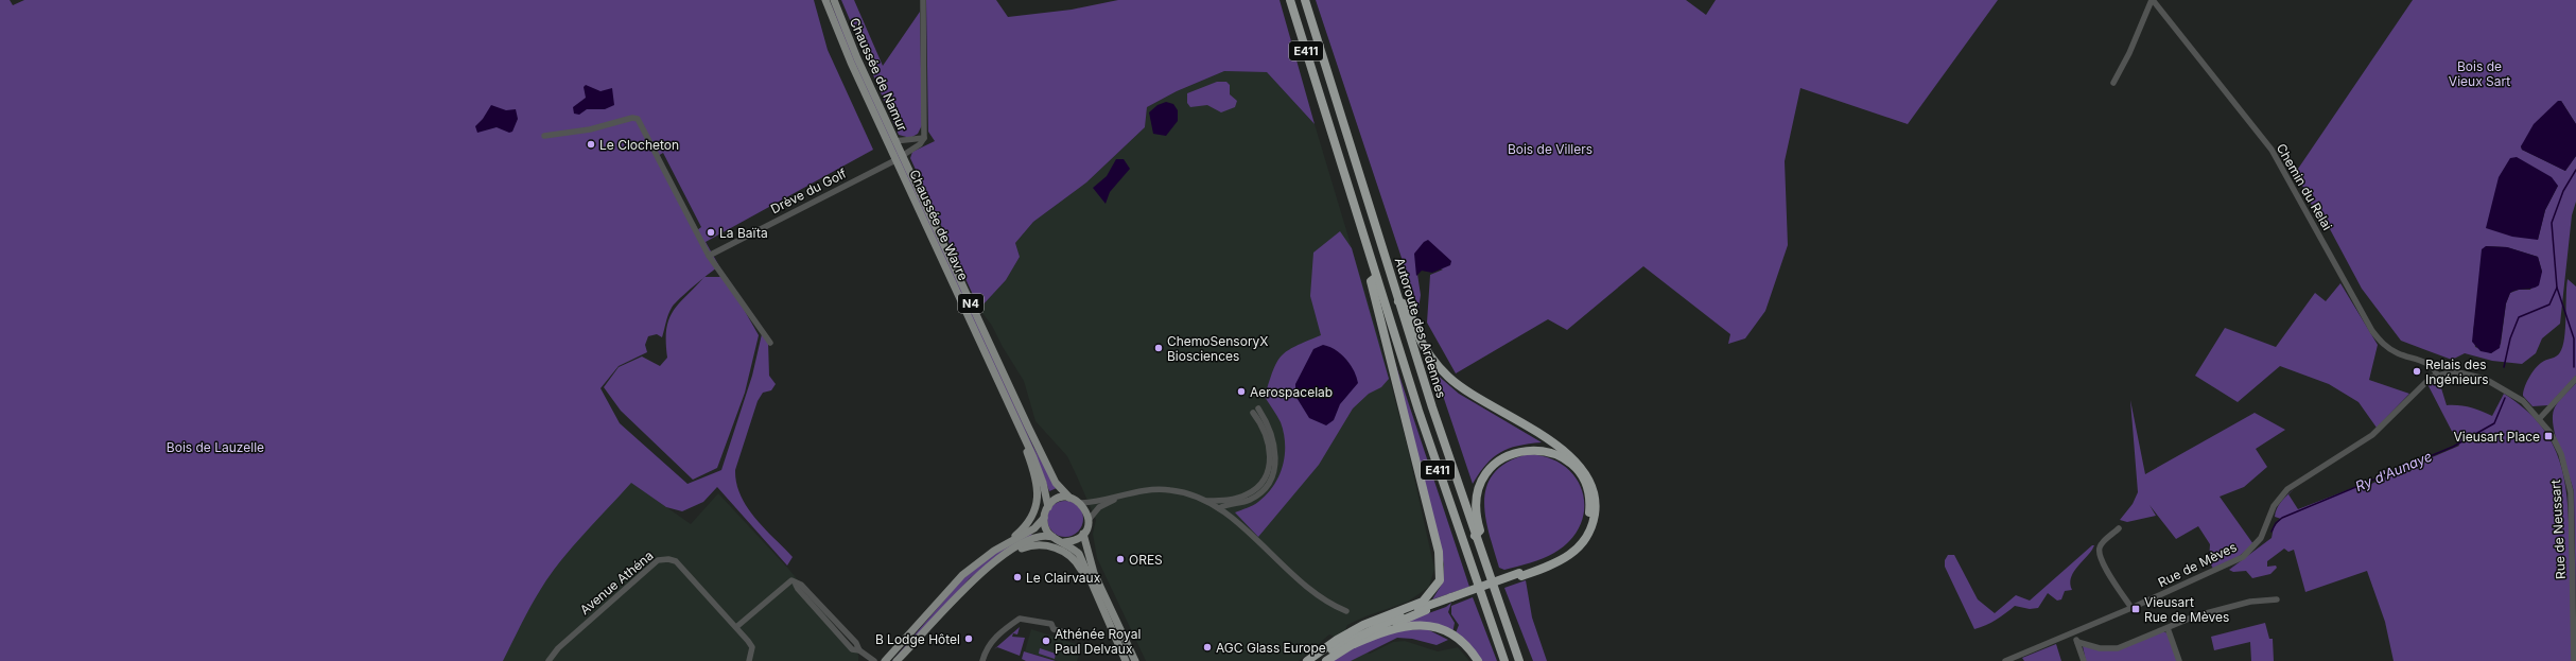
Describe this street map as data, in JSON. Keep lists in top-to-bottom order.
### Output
{
  "streets": {
    "highway": ["E411", "Autoroute des Ardennes"],
    "main road": ["Chaussée de Namur", "Chaussée de Wavre", "N4"],
    "street": [
      "Chemin du Relai",
      "Drève du Golf",
      "Rue de Neussart",
      "Rue de Mèves",
      "Avenue Athéna"
    ]
  },
  "crossings": [
    ["Chaussée de Namur", "Drève du Golf"],
    ["Chaussée de Namur", "Chaussée de Wavre"],
    ["Chemin du Relai", "Rue de Neussart"],
    ["Chemin du Relai", "Rue de Mèves"],
    ["Drève du Golf", "Chaussée de Wavre"],
    ["Rue de Neussart", "Rue de Mèves"]
  ],
  "water": ["Ry d'Aunaye"],
  "parks": ["Bois de Vieux Sart", "Bois de Villers", "Bois de Lauzelle"],
  "places": {
    "other": [
      "Le Clocheton",
      "La Baïta",
      "ChemoSensoryX Biosciences",
      "Relais des Ingénieurs",
      "Aerospacelab",
      "ORES",
      "Le Clairvaux",
      "B Lodge Hôtel",
      "Athénée Royal Paul Delvaux",
      "AGC Glass Europe"
    ],
    "transit": ["Vieusart Place", "Vieusart Rue de Mèves"]
  }
}
